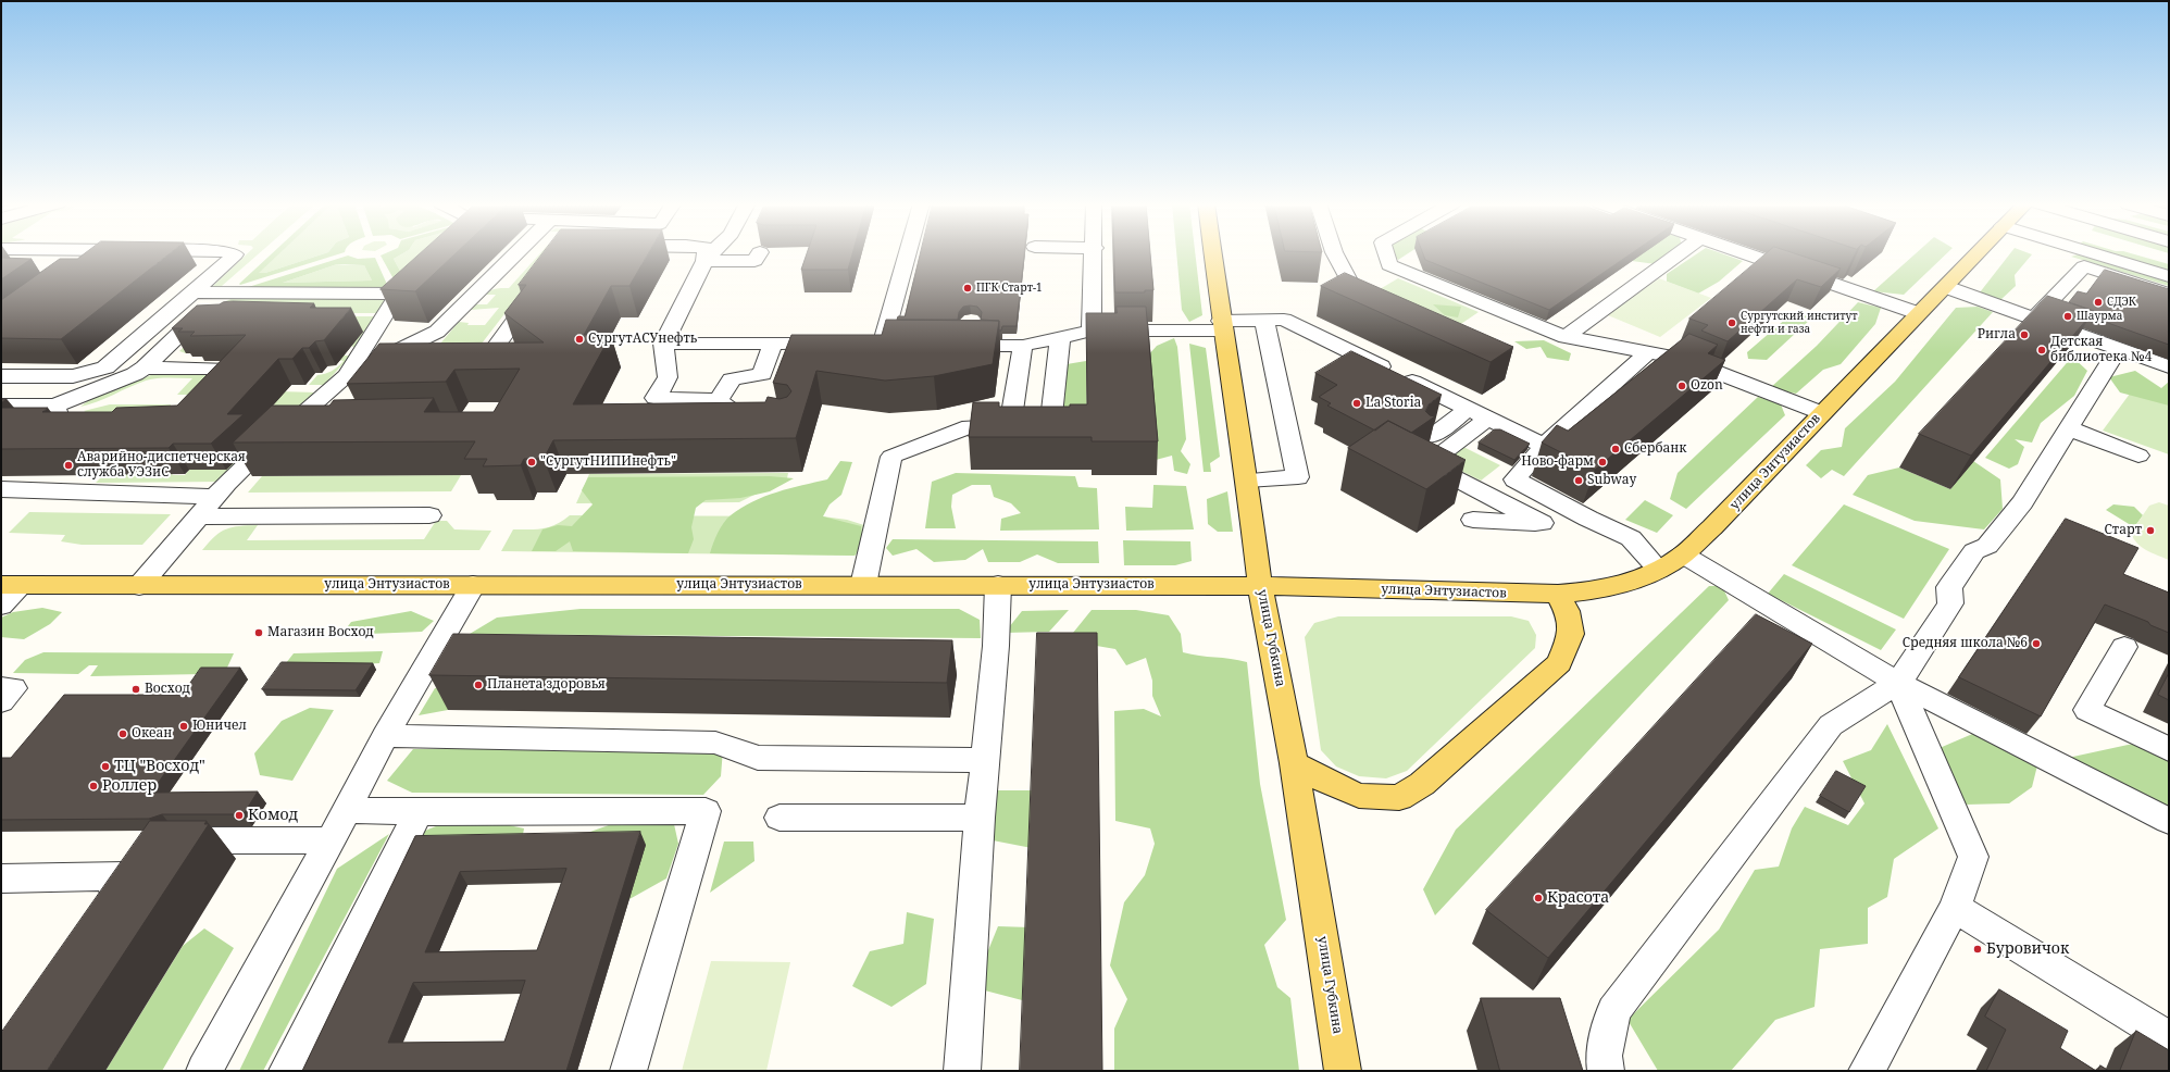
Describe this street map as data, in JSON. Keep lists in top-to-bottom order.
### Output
{
  "streets": {
    "main road": ["улица Энтузиастов", "улица Губкина"]
  },
  "crossings": [
    ["улица Энтузиастов", "улица Губкина"]
  ],
  "places": [
    "ПГК Старт-1",
    "СДЭК",
    "Шаурма",
    "Сургутский институт нефти и газа",
    "Ригла",
    "СургутАСУнефть",
    "Детская библиотека №4",
    "Ozon",
    "La Storia",
    "Сбербанк",
    "\"СургутНИПИнефть\"",
    "Ново-фарм",
    "Аварийно-диспетчерская служба УЭЗиС",
    "Subway",
    "Старт",
    "Магазин Восход",
    "Средняя школа №6",
    "Планета здоровья",
    "Восход",
    "Юничел",
    "Океан",
    "ТЦ \"Восход\"",
    "Роллер",
    "Комод",
    "Красота",
    "Буровичок"
  ]
}
